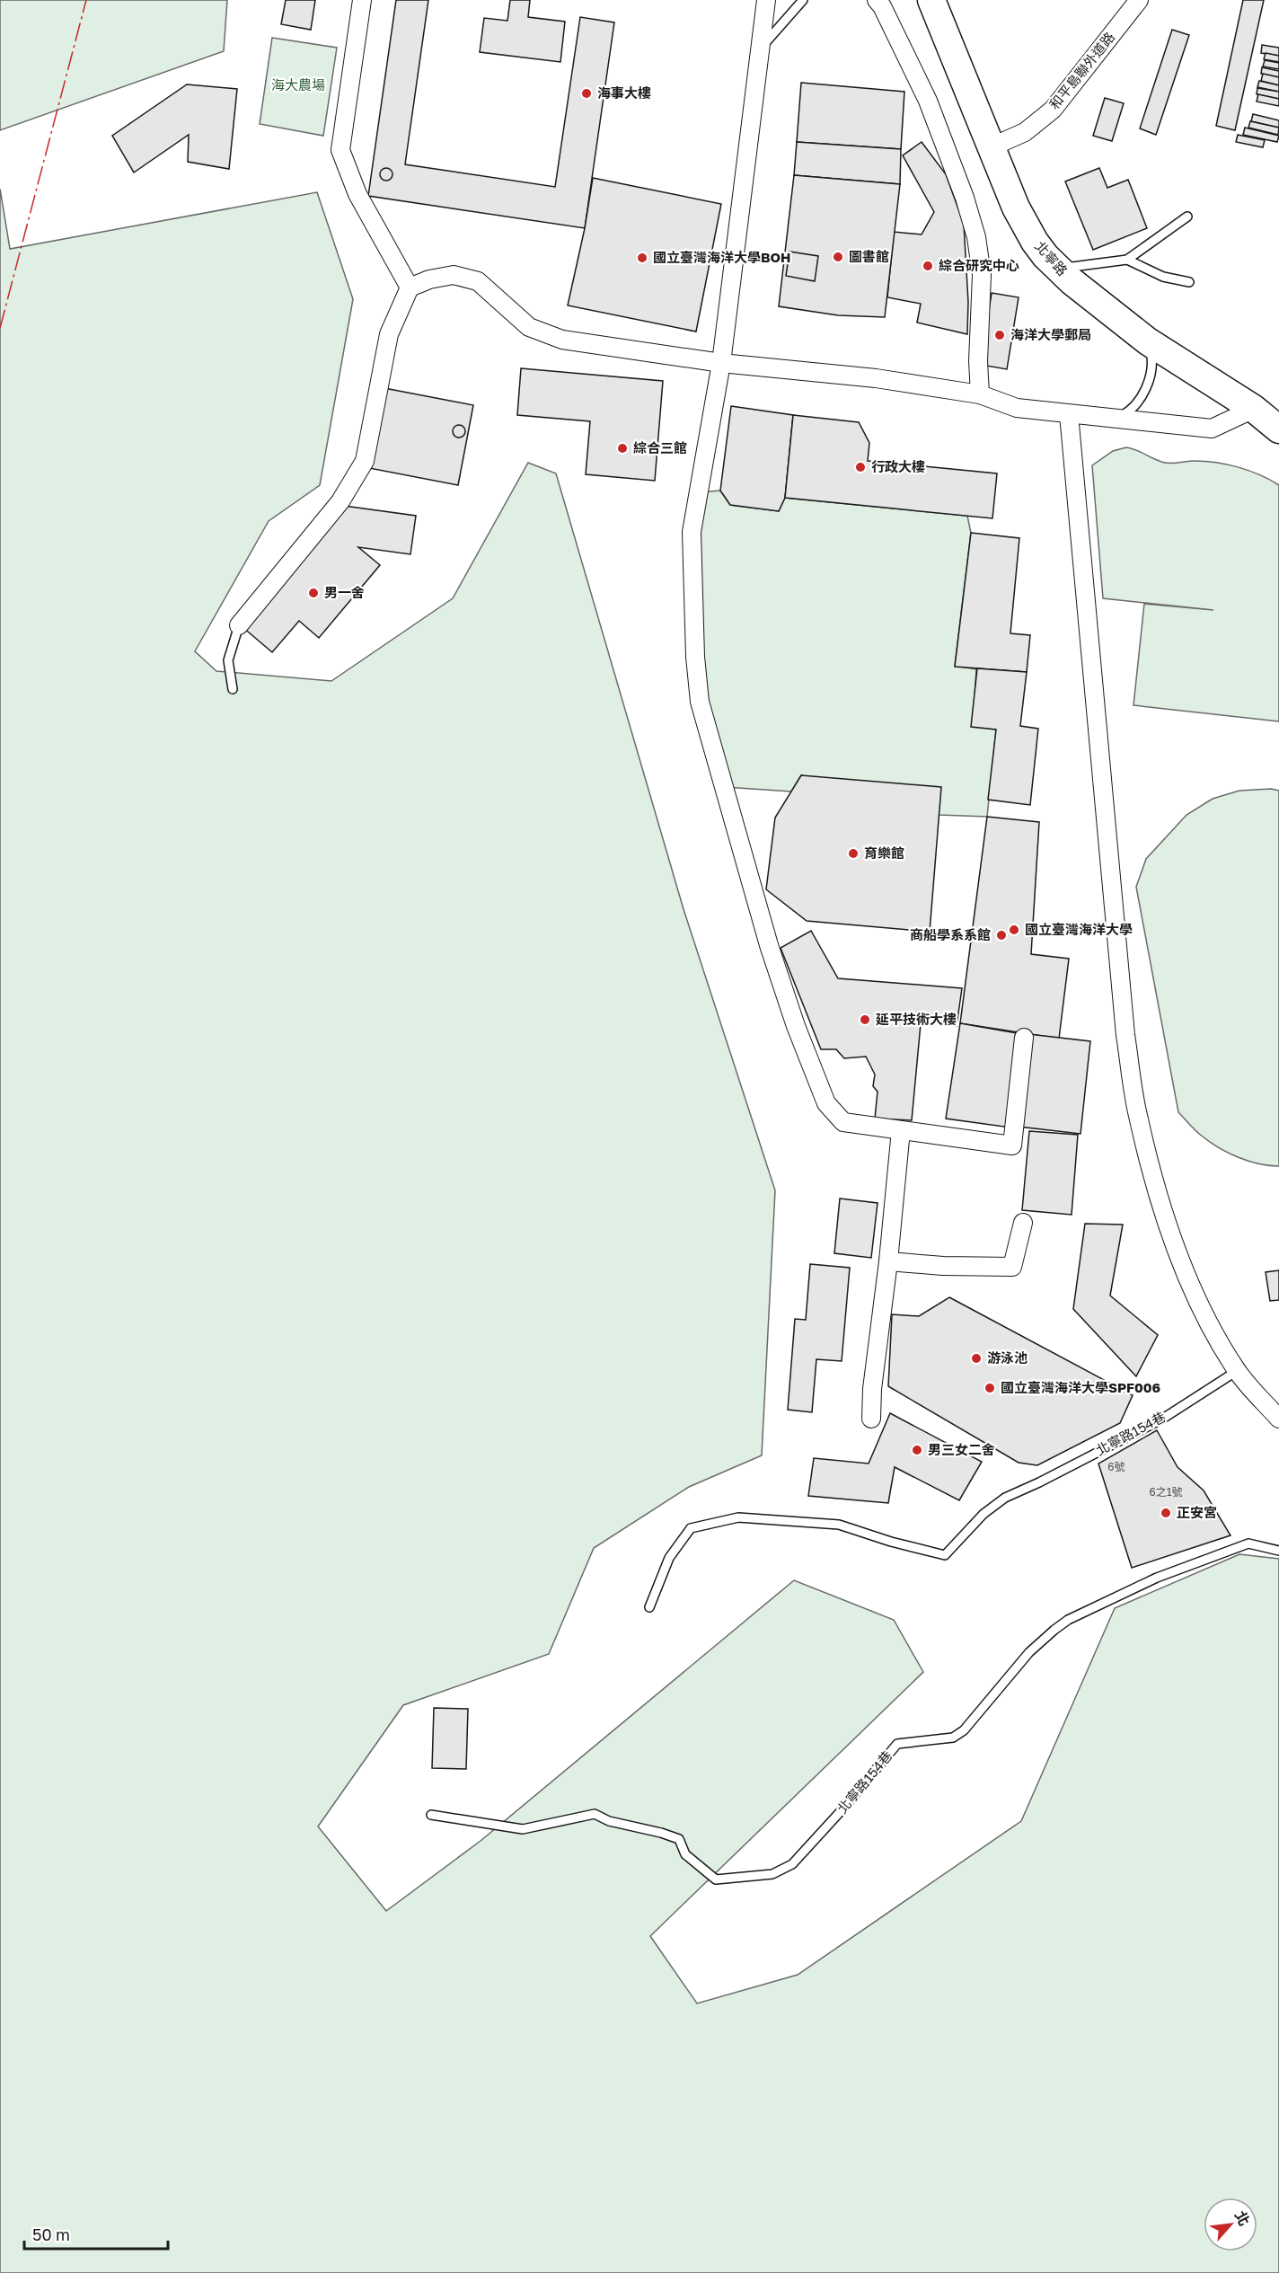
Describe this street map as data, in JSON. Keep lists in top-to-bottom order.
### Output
{
  "streets": {
    "main road": ["北寧路"],
    "street": ["和平島聯外道路"],
    "lane": ["北寧路154巷"]
  },
  "crossings": [
    ["和平島聯外道路", "北寧路"]
  ],
  "parks": ["海大農場"],
  "places": [
    "海事大樓",
    "圖書館",
    "國立臺灣海洋大學BOH",
    "綜合研究中心",
    "海洋大學郵局",
    "綜合三館",
    "行政大樓",
    "男一舍",
    "育樂館",
    "國立臺灣海洋大學",
    "商船學系系館",
    "延平技術大樓",
    "游泳池",
    "國立臺灣海洋大學SPF006",
    "男三女二舍",
    "正安宮"
  ],
  "house_numbers": ["6號", "6之1號"],
  "scale_bar": "50 m",
  "north": "top right"
}
